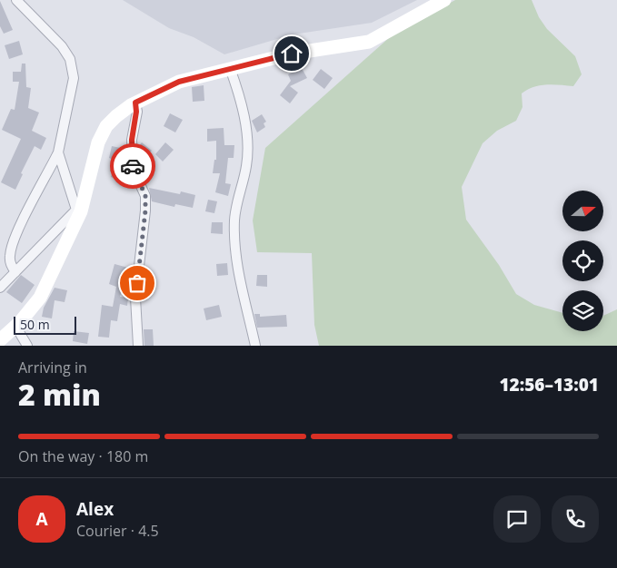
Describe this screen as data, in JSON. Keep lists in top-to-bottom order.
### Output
{
  "scale_bar": "50 m",
  "north": "right",
  "page": {
    "scale": "50 m",
    "heading": ["2 min", "Arriving in", "12:56–13:01"],
    "panel": ["Alex", "Courier · 4.5"],
    "bar": "On the way · 180 m",
    "round": "A"
  }
}
